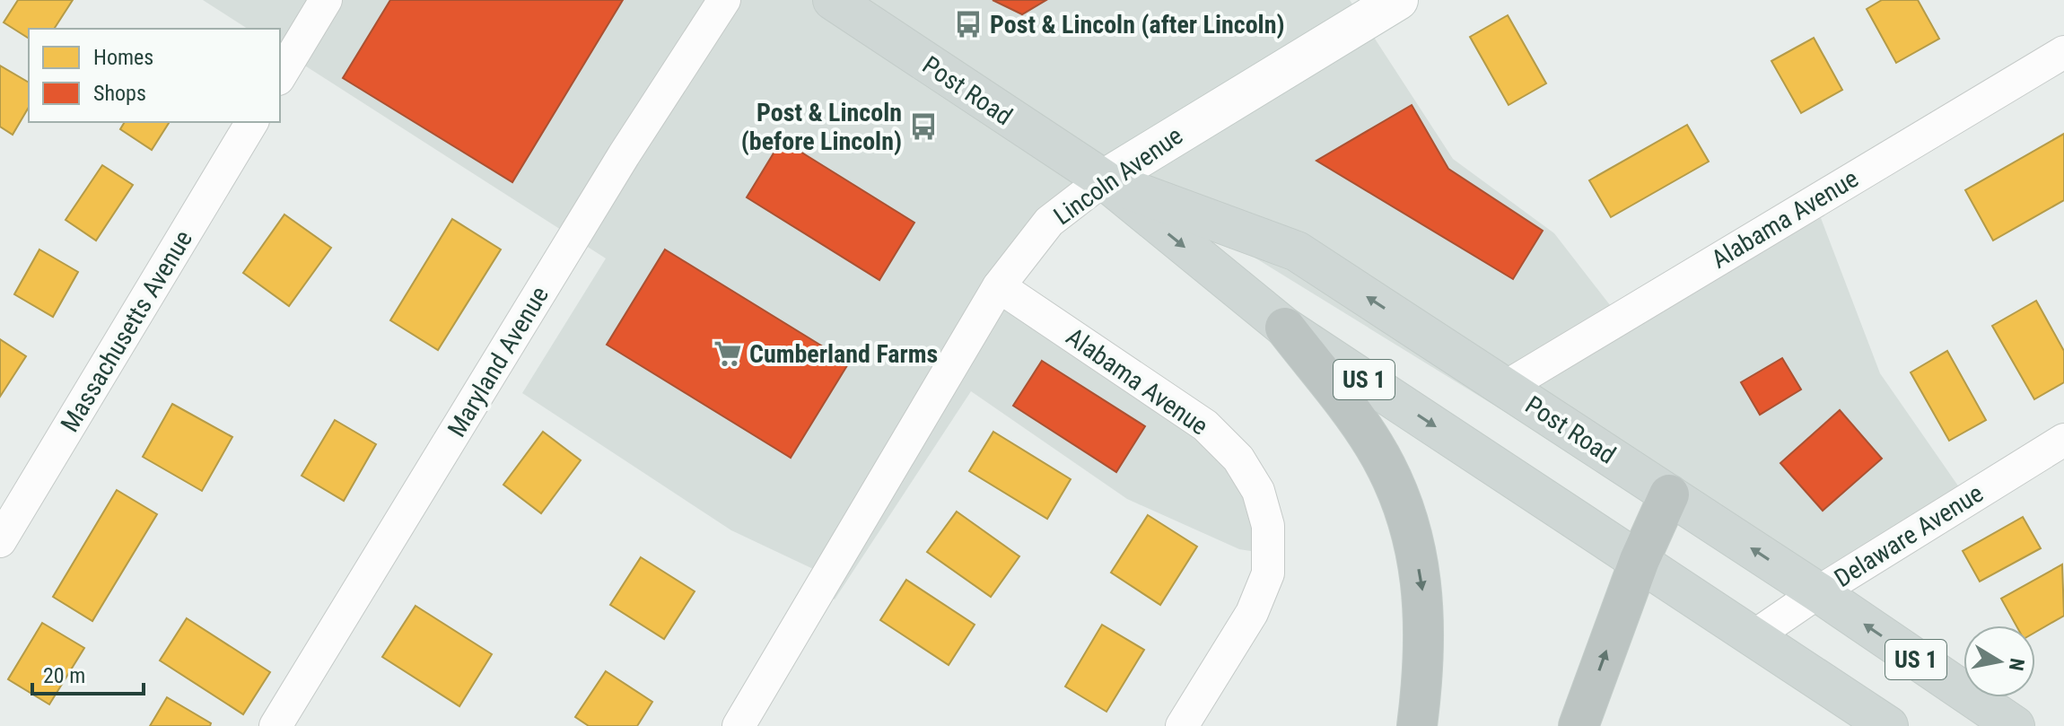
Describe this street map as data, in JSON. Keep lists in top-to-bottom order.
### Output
{
  "streets": {
    "main road": ["Post Road", "US 1"],
    "street": [
      "Lincoln Avenue",
      "Alabama Avenue",
      "Massachusetts Avenue",
      "Maryland Avenue",
      "Delaware Avenue"
    ]
  },
  "crossings": [
    ["Post Road", "Lincoln Avenue"],
    ["Post Road", "Alabama Avenue"],
    ["Post Road", "Delaware Avenue"],
    ["Lincoln Avenue", "Alabama Avenue"]
  ],
  "places": {
    "bus stop": ["Post & Lincoln (after Lincoln)", "Post & Lincoln (before Lincoln)"],
    "supermarket": ["Cumberland Farms"]
  },
  "legend": ["Homes", "Shops"],
  "scale_bar": "20 m",
  "north": "right"
}
